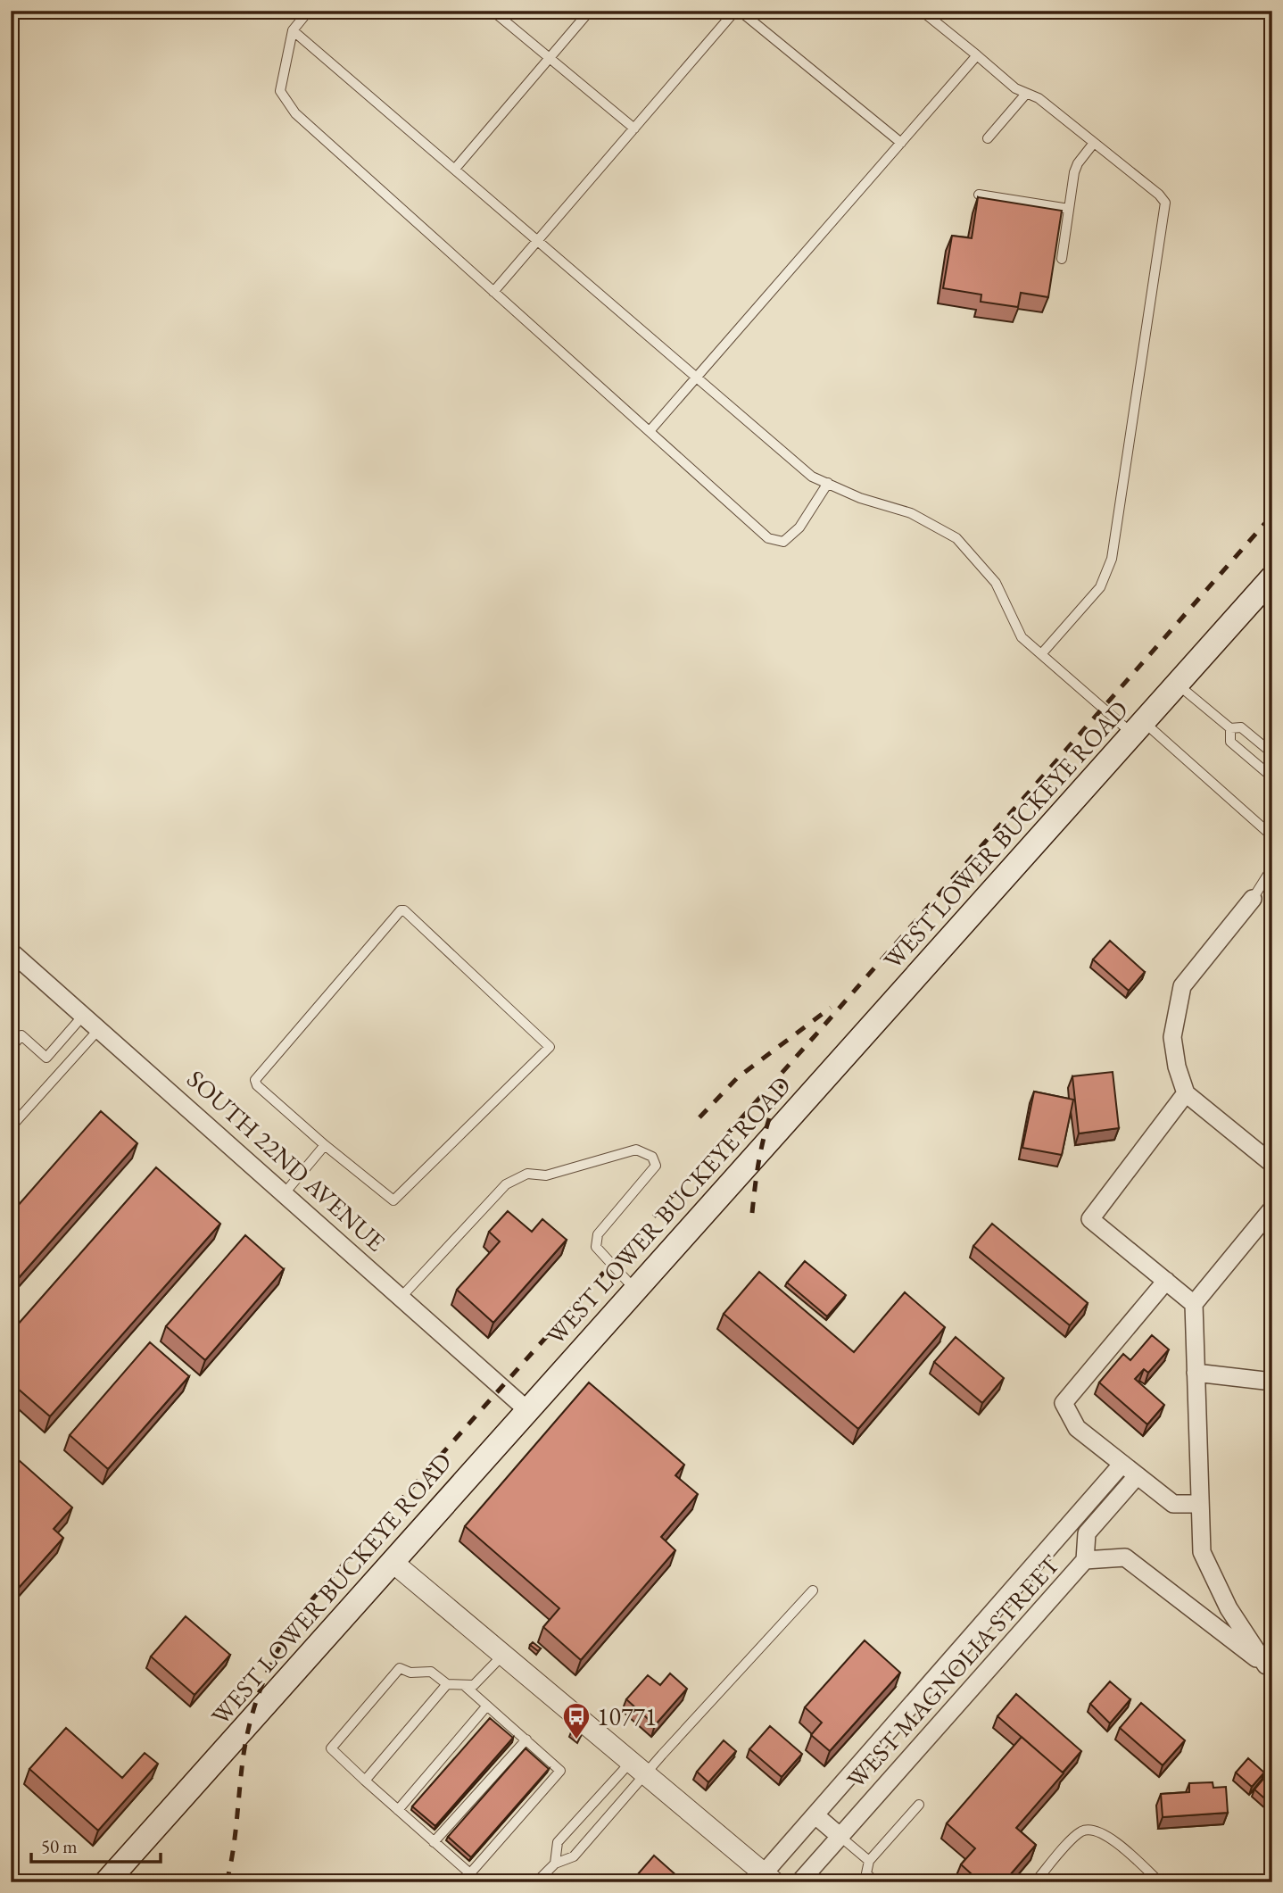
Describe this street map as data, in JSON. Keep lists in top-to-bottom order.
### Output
{
  "streets": {
    "main road": ["WEST LOWER BUCKEYE ROAD"],
    "street": ["SOUTH 22ND AVENUE", "WEST MAGNOLIA STREET"]
  },
  "crossings": [
    ["WEST LOWER BUCKEYE ROAD", "SOUTH 22ND AVENUE"]
  ],
  "places": {
    "bus stop": ["10771"]
  },
  "scale_bar": "50 m"
}
